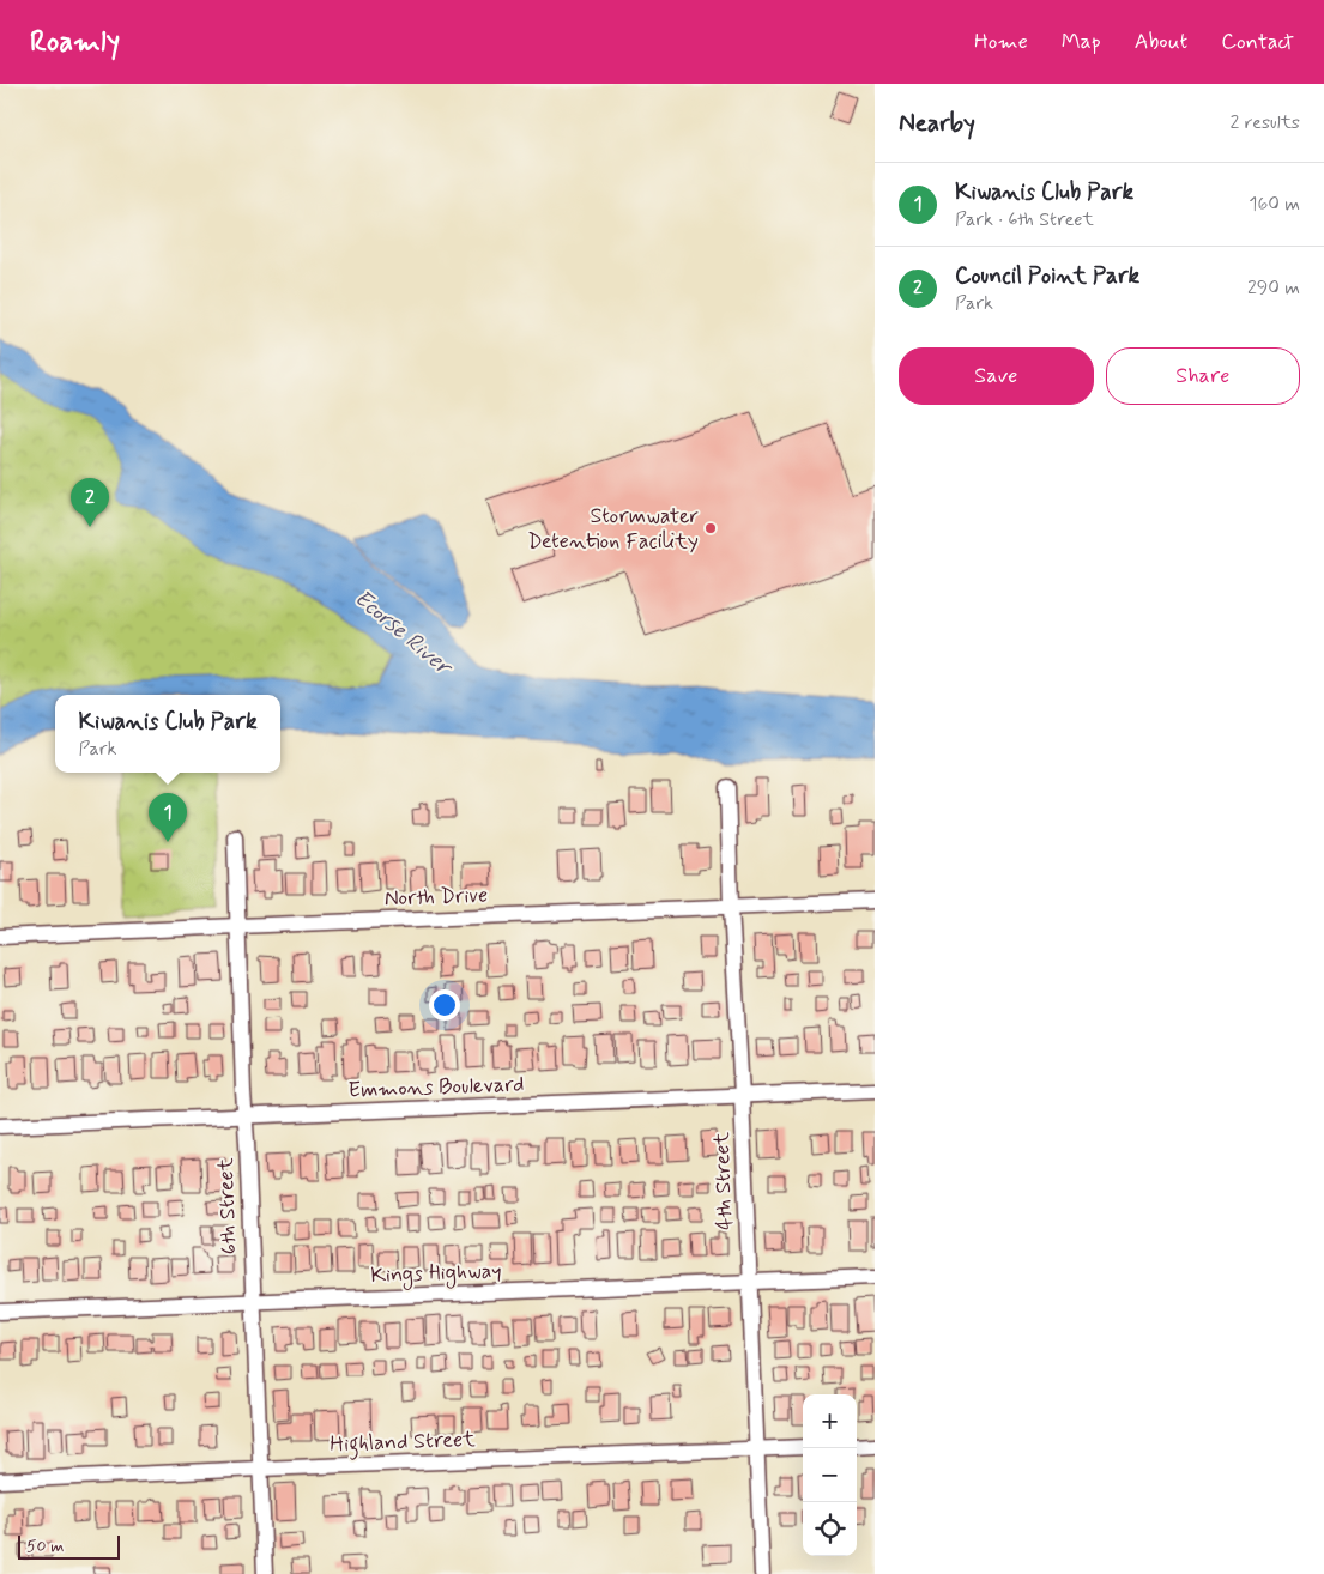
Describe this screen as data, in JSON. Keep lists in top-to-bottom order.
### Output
{
  "streets": {
    "street": [
      "North Drive",
      "Emmons Boulevard",
      "4th Street",
      "6th Street",
      "Kings Highway",
      "Highland Street"
    ]
  },
  "crossings": [
    ["North Drive", "4th Street"],
    ["North Drive", "6th Street"],
    ["Emmons Boulevard", "4th Street"],
    ["Emmons Boulevard", "6th Street"],
    ["4th Street", "Kings Highway"],
    ["4th Street", "Highland Street"],
    ["6th Street", "Kings Highway"],
    ["6th Street", "Highland Street"]
  ],
  "water": ["Ecorse River"],
  "places": ["Stormwater Detention Facility"],
  "scale_bar": "50 m",
  "page": {
    "header": "Roamly",
    "nav": [
      "Home",
      "Map",
      "About",
      "Contact"
    ],
    "heading": ["Nearby", "2 results"],
    "list": [
      {
        "mark": "1",
        "name": "Kiwanis Club Park",
        "note": "Park · 6th Street",
        "value": "160 m"
      },
      {
        "mark": "2",
        "name": "Council Point Park",
        "note": "Park",
        "value": "290 m"
      }
    ],
    "buttons": ["Save", "Share"],
    "pins": ["2", "1"],
    "popup": ["Kiwanis Club Park", "Park"],
    "map_buttons": ["+", "−"],
    "scale": "50 m"
  }
}
